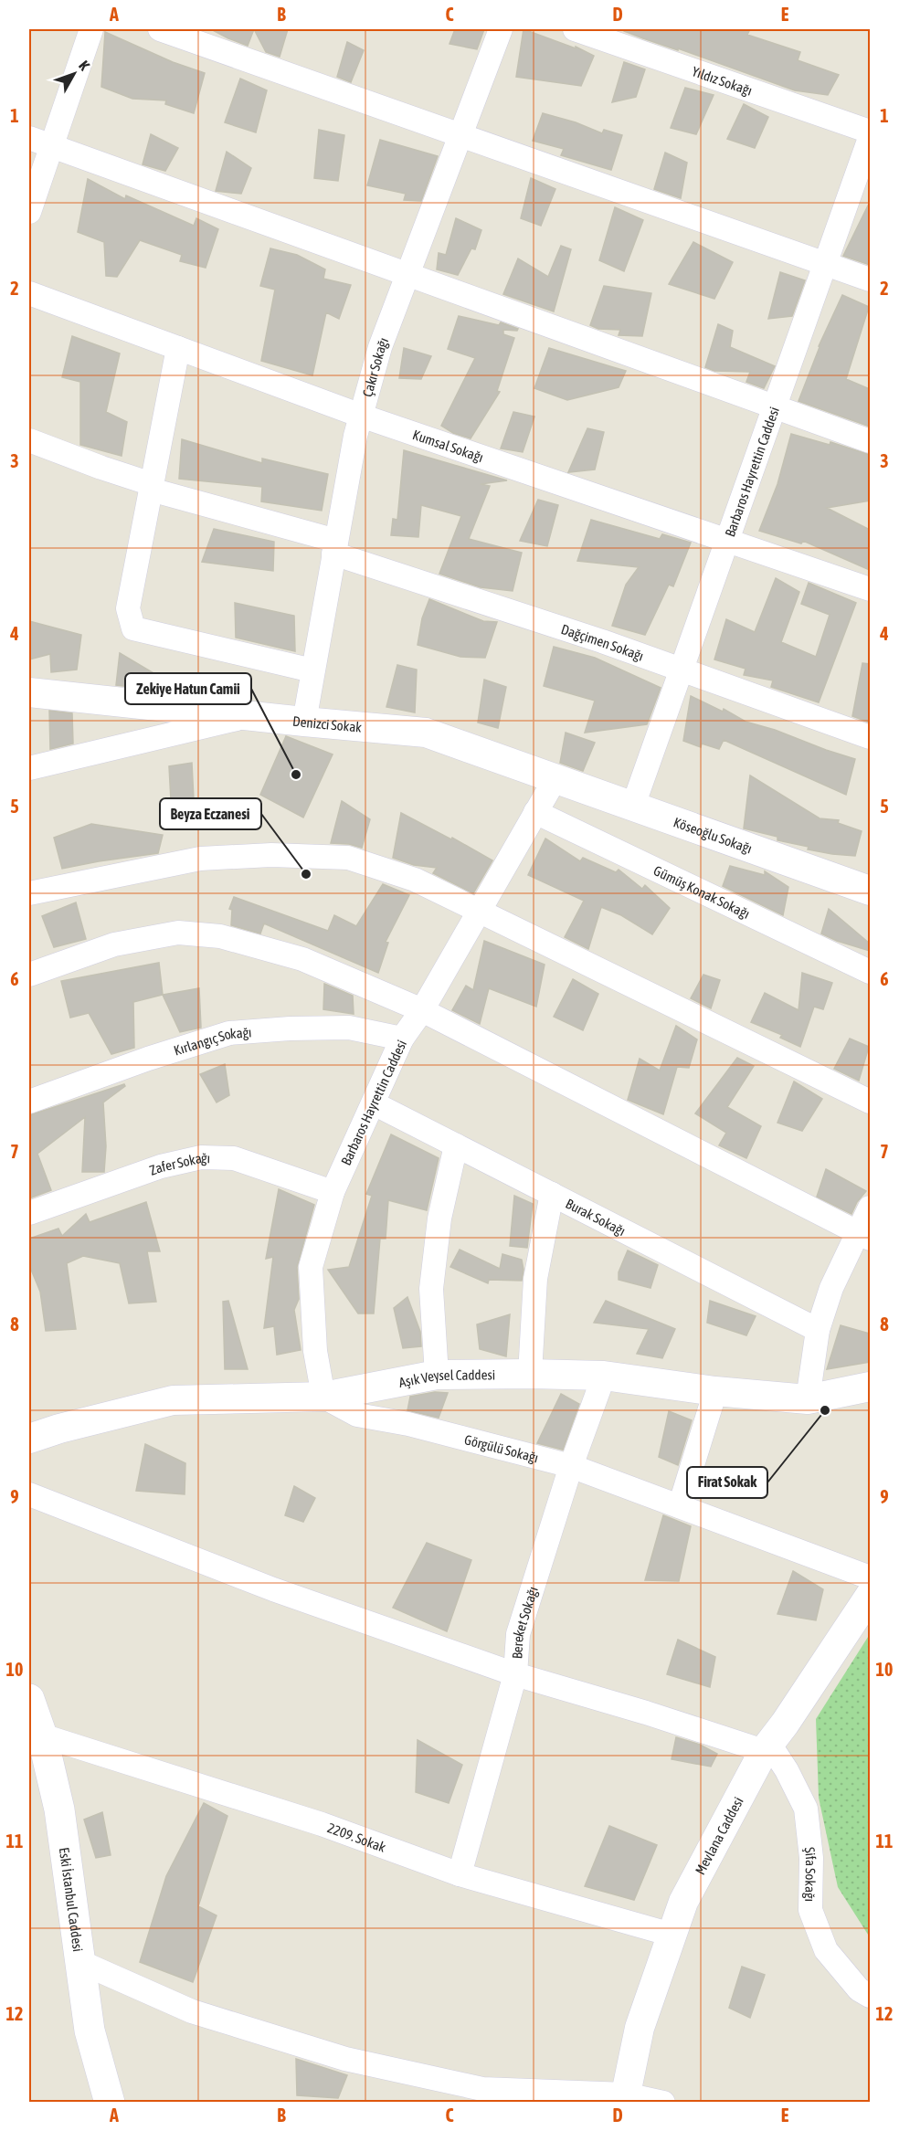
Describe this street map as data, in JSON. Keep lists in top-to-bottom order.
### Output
{
  "streets": {
    "main road": ["Eski İstanbul Caddesi"],
    "street": [
      "Yıldız Sokağı",
      "Çakır Sokağı",
      "Kumsal Sokağı",
      "Barbaros Hayrettin Caddesi",
      "Dağçimen Sokağı",
      "Denizci Sokak",
      "Köseoğlu Sokağı",
      "Gümüş Konak Sokağı",
      "Kırlangıç Sokağı",
      "Zafer Sokağı",
      "Burak Sokağı",
      "Aşık Veysel Caddesi",
      "Görgülü Sokağı",
      "Bereket Sokağı",
      "Mevlana Caddesi",
      "2209. Sokak",
      "Şifa Sokağı"
    ]
  },
  "crossings": [
    ["Çakır Sokağı", "Kumsal Sokağı"],
    ["Çakır Sokağı", "Dağçimen Sokağı"],
    ["Çakır Sokağı", "Denizci Sokak"],
    ["Kumsal Sokağı", "Barbaros Hayrettin Caddesi"],
    ["Barbaros Hayrettin Caddesi", "Dağçimen Sokağı"],
    ["Barbaros Hayrettin Caddesi", "Denizci Sokak"],
    ["Barbaros Hayrettin Caddesi", "Köseoğlu Sokağı"],
    ["Barbaros Hayrettin Caddesi", "Gümüş Konak Sokağı"],
    ["Barbaros Hayrettin Caddesi", "Kırlangıç Sokağı"],
    ["Barbaros Hayrettin Caddesi", "Zafer Sokağı"],
    ["Barbaros Hayrettin Caddesi", "Burak Sokağı"],
    ["Barbaros Hayrettin Caddesi", "Aşık Veysel Caddesi"],
    ["Barbaros Hayrettin Caddesi", "Görgülü Sokağı"],
    ["Denizci Sokak", "Köseoğlu Sokağı"],
    ["Aşık Veysel Caddesi", "Görgülü Sokağı"],
    ["Aşık Veysel Caddesi", "Bereket Sokağı"],
    ["Görgülü Sokağı", "Bereket Sokağı"],
    ["Bereket Sokağı", "2209. Sokak"],
    ["Mevlana Caddesi", "2209. Sokak"],
    ["Mevlana Caddesi", "Şifa Sokağı"],
    ["2209. Sokak", "Eski İstanbul Caddesi"]
  ],
  "places": ["Zekiye Hatun Camii", "Beyza Eczanesi", "Firat Sokak"],
  "north": "top right",
  "grid": {
    "columns": [
      "A",
      "B",
      "C",
      "D",
      "E"
    ],
    "rows": [
      "1",
      "2",
      "3",
      "4",
      "5",
      "6",
      "7",
      "8",
      "9",
      "10",
      "11",
      "12"
    ]
  }
}
